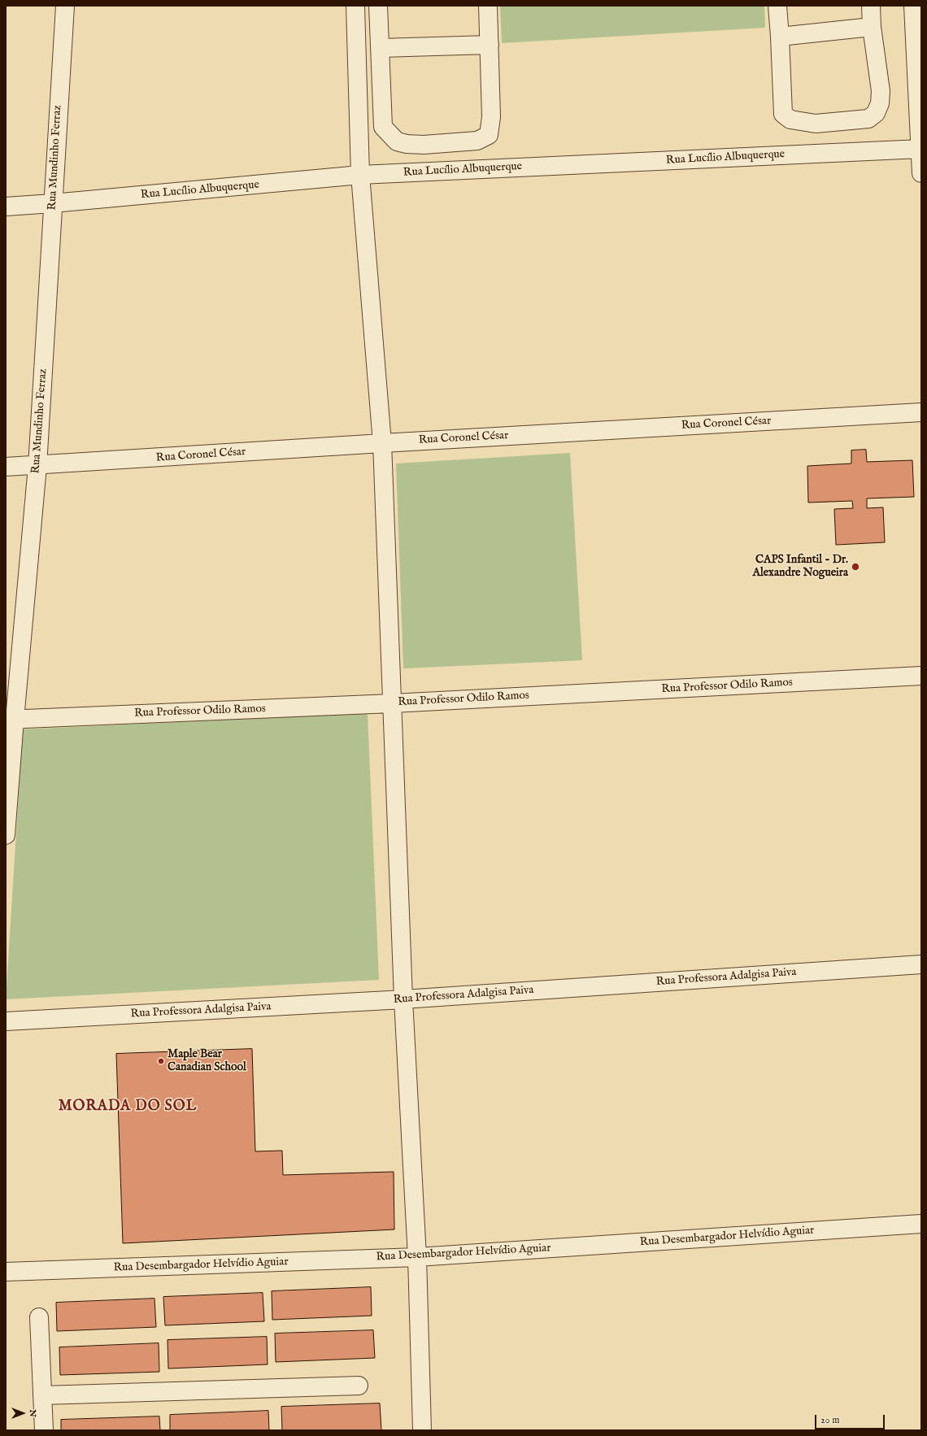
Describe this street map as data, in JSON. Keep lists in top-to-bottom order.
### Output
{
  "streets": {
    "street": [
      "Rua Mundinho Ferraz",
      "Rua Lucílio Albuquerque",
      "Rua Coronel César",
      "Rua Professor Odilo Ramos",
      "Rua Professora Adalgisa Paiva",
      "Rua Desembargador Helvídio Aguiar"
    ]
  },
  "crossings": [
    ["Rua Mundinho Ferraz", "Rua Lucílio Albuquerque"],
    ["Rua Mundinho Ferraz", "Rua Coronel César"],
    ["Rua Mundinho Ferraz", "Rua Professor Odilo Ramos"]
  ],
  "districts": ["MORADA DO SOL"],
  "places": ["CAPS Infantil - Dr. Alexandre Nogueira", "Maple Bear Canadian School"],
  "scale_bar": "20 m",
  "north": "right"
}
